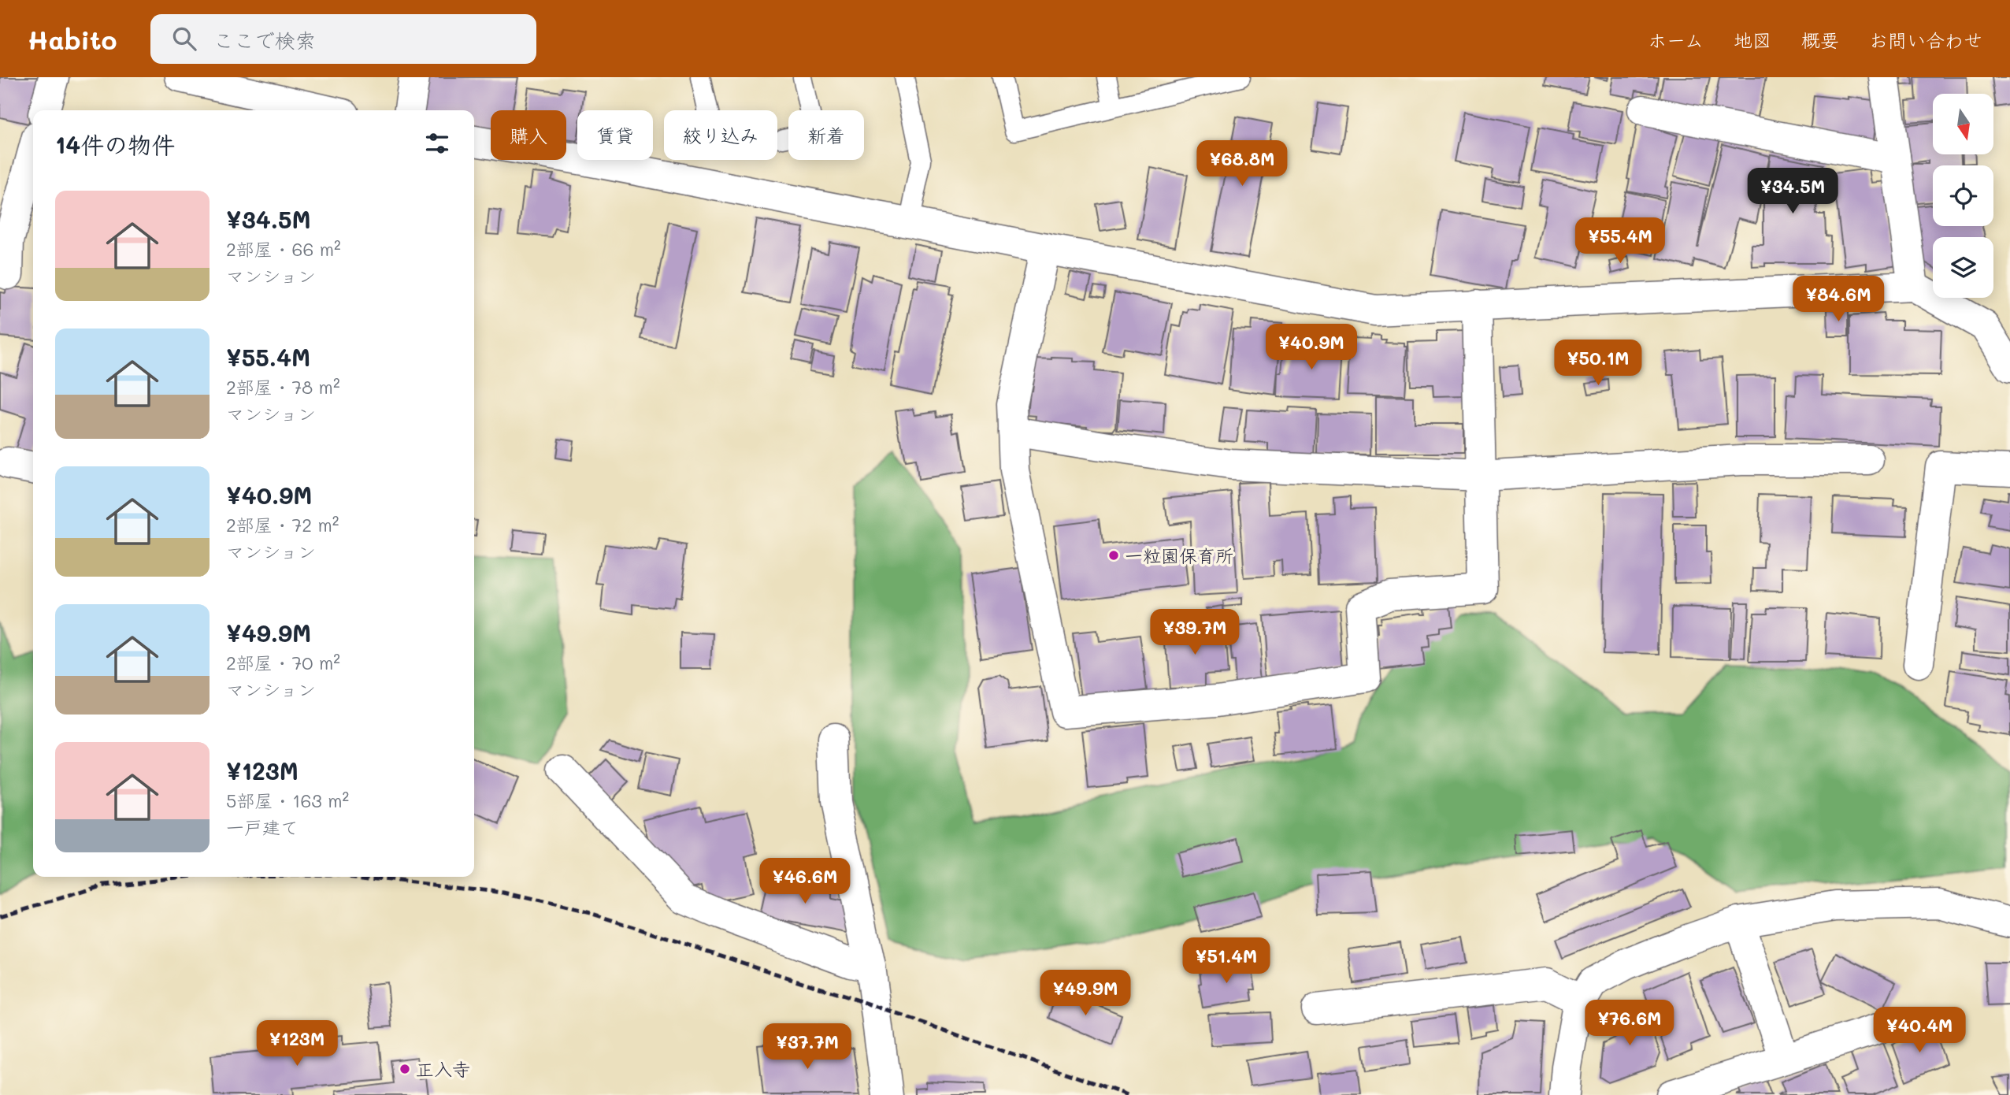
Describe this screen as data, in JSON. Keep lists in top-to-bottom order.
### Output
{
  "places": ["一粒園保育所", "正入寺"],
  "north": "bottom",
  "page": {
    "header": "Habito",
    "search": "ここで検索",
    "nav": [
      "ホーム",
      "地図",
      "概要",
      "お問い合わせ"
    ],
    "chip": [
      "購入",
      "賃貸",
      "絞り込み",
      "新着"
    ],
    "heading": "14件の物件",
    "price": [
      "¥68.8M",
      "¥34.5M",
      "¥55.4M",
      "¥84.6M",
      "¥40.9M",
      "¥50.1M",
      "¥39.7M",
      "¥46.6M",
      "¥51.4M",
      "¥49.9M",
      "¥76.6M",
      "¥40.4M",
      "¥123M",
      "¥37.7M"
    ],
    "list": [
      {
        "name": "¥34.5M",
        "note": "2部屋 · 66 m² · マンション"
      },
      {
        "name": "¥55.4M",
        "note": "2部屋 · 78 m² · マンション"
      },
      {
        "name": "¥40.9M",
        "note": "2部屋 · 72 m² · マンション"
      },
      {
        "name": "¥49.9M",
        "note": "2部屋 · 70 m² · マンション"
      },
      {
        "name": "¥123M",
        "note": "5部屋 · 163 m² · 一戸建て"
      }
    ]
  }
}
